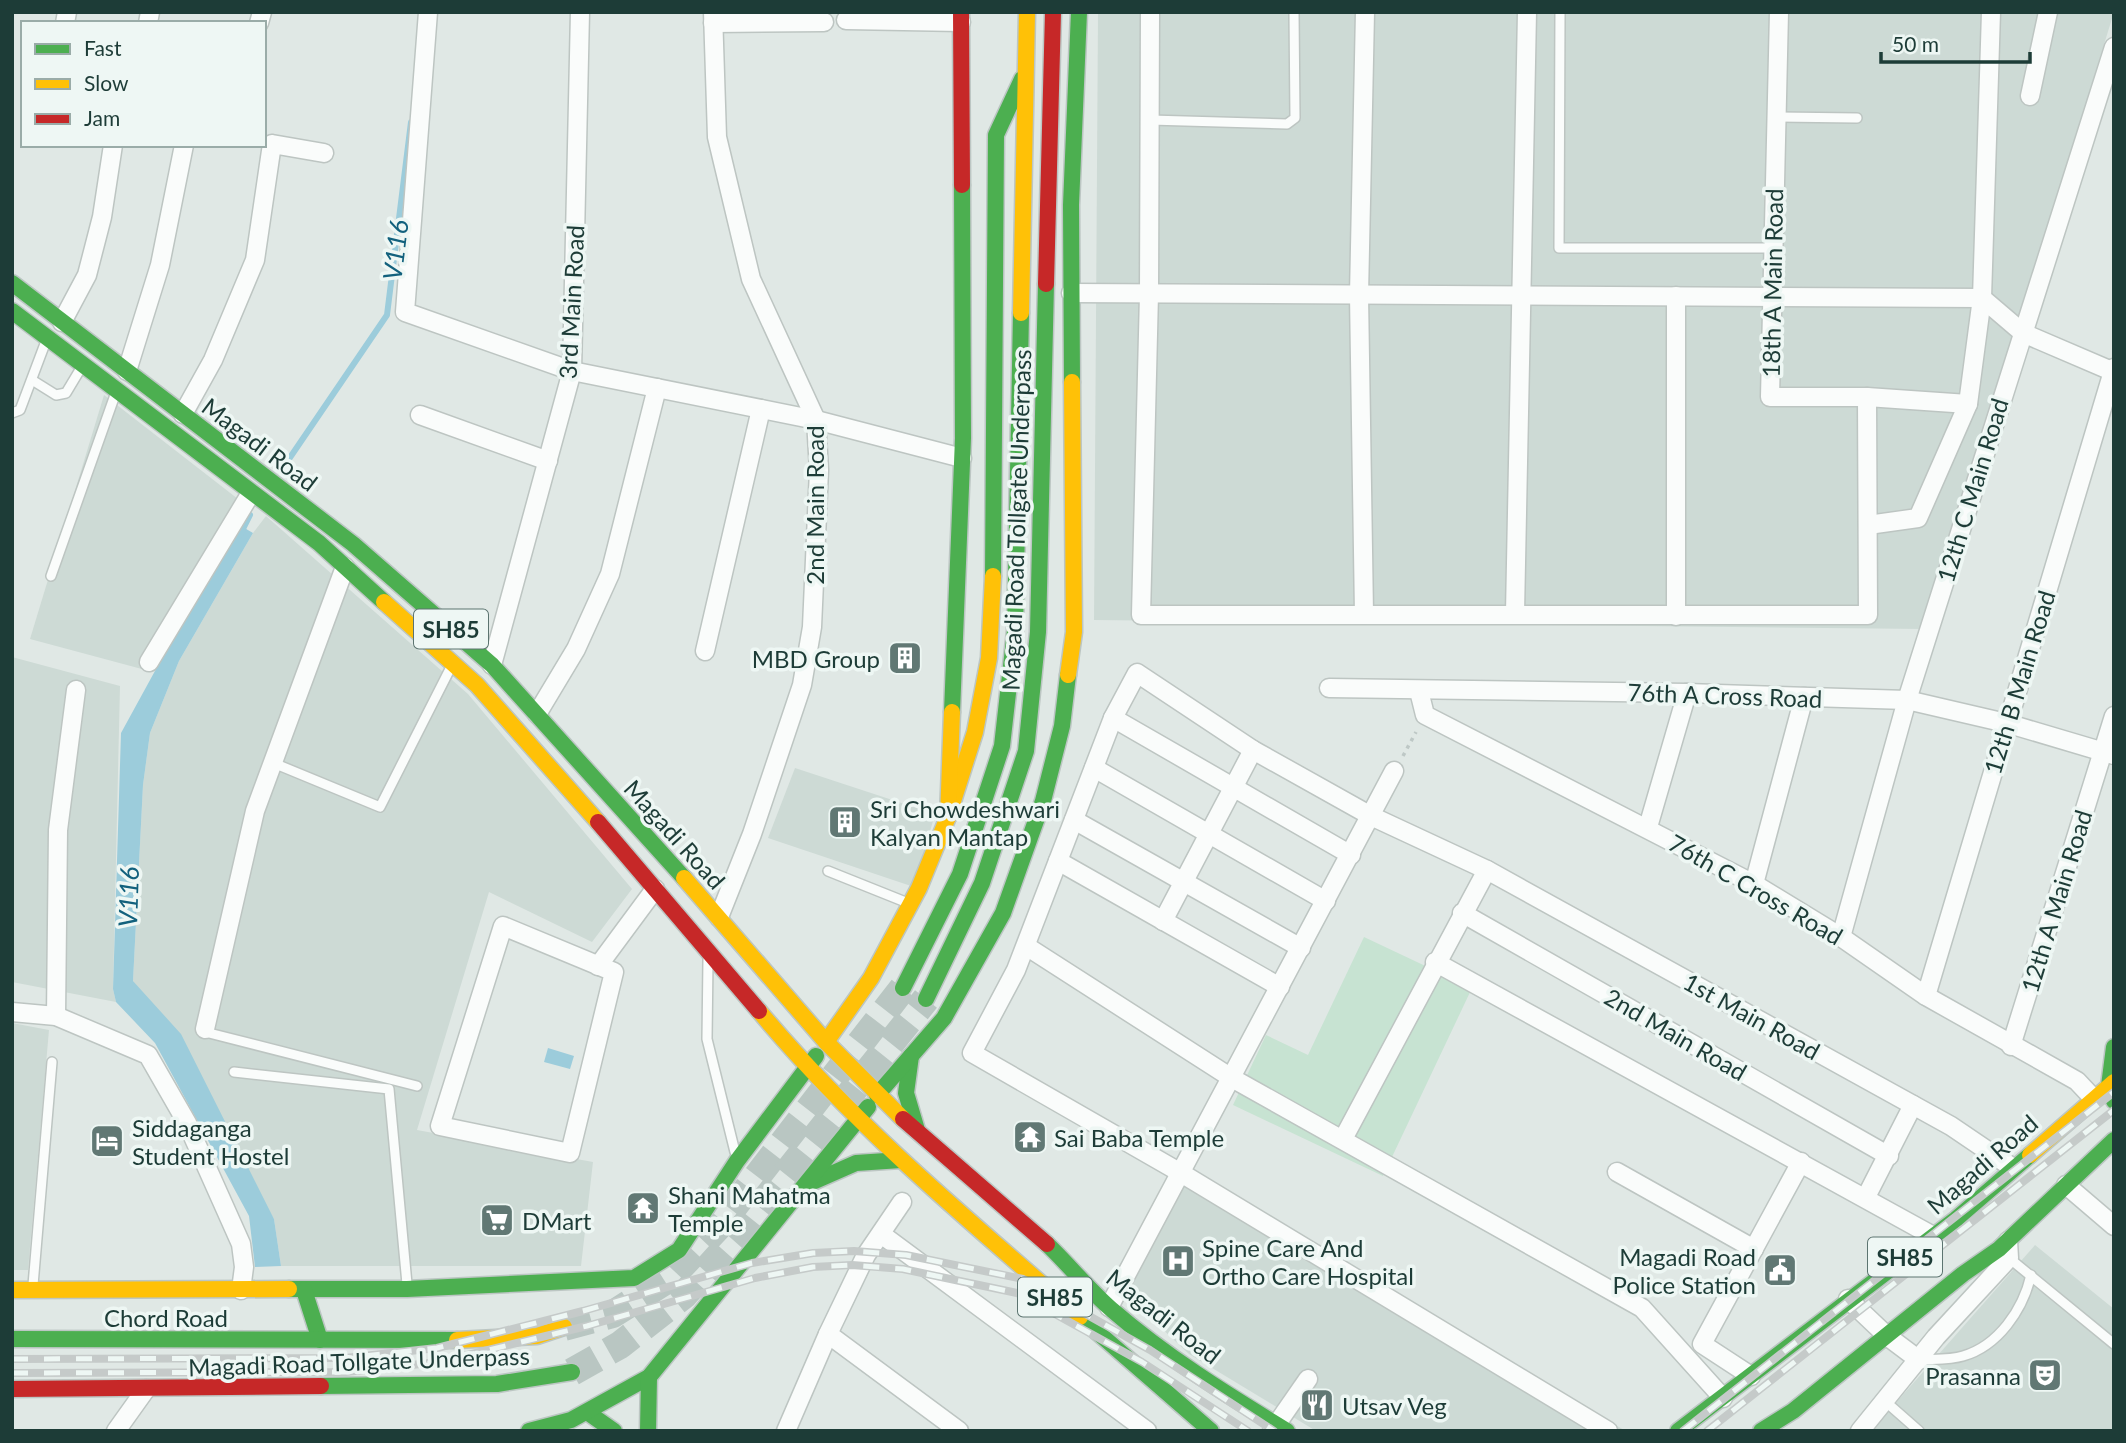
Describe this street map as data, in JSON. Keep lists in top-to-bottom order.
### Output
{
  "streets": {
    "main road": [
      "Magadi Road",
      "Magadi Road Tollgate Underpass",
      "SH85",
      "Chord Road"
    ],
    "street": [
      "18th A Main Road",
      "3rd Main Road",
      "12th C Main Road",
      "2nd Main Road",
      "12th B Main Road",
      "76th A Cross Road",
      "76th C Cross Road",
      "12th A Main Road",
      "1st Main Road"
    ]
  },
  "crossings": [
    ["3rd Main Road", "Magadi Road"],
    ["Magadi Road", "2nd Main Road"],
    ["Magadi Road", "76th C Cross Road"],
    ["Magadi Road", "1st Main Road"],
    ["12th C Main Road", "76th A Cross Road"],
    ["12th C Main Road", "76th C Cross Road"],
    ["Magadi Road Tollgate Underpass", "Chord Road"],
    ["12th B Main Road", "76th A Cross Road"],
    ["12th B Main Road", "76th C Cross Road"],
    ["76th A Cross Road", "12th A Main Road"],
    ["76th C Cross Road", "12th A Main Road"]
  ],
  "water": ["V116"],
  "places": {
    "building": ["MBD Group", "Sri Chowdeshwari Kalyan Mantap"],
    "temple": ["Sai Baba Temple", "Shani Mahatma Temple"],
    "hotel": ["Siddaganga Student Hostel"],
    "supermarket": ["DMart"],
    "hospital": ["Spine Care And Ortho Care Hospital"],
    "public building": ["Magadi Road Police Station"],
    "theatre": ["Prasanna"],
    "restaurant": ["Utsav Veg"]
  },
  "legend": ["Fast", "Slow", "Jam"],
  "scale_bar": "50 m"
}
